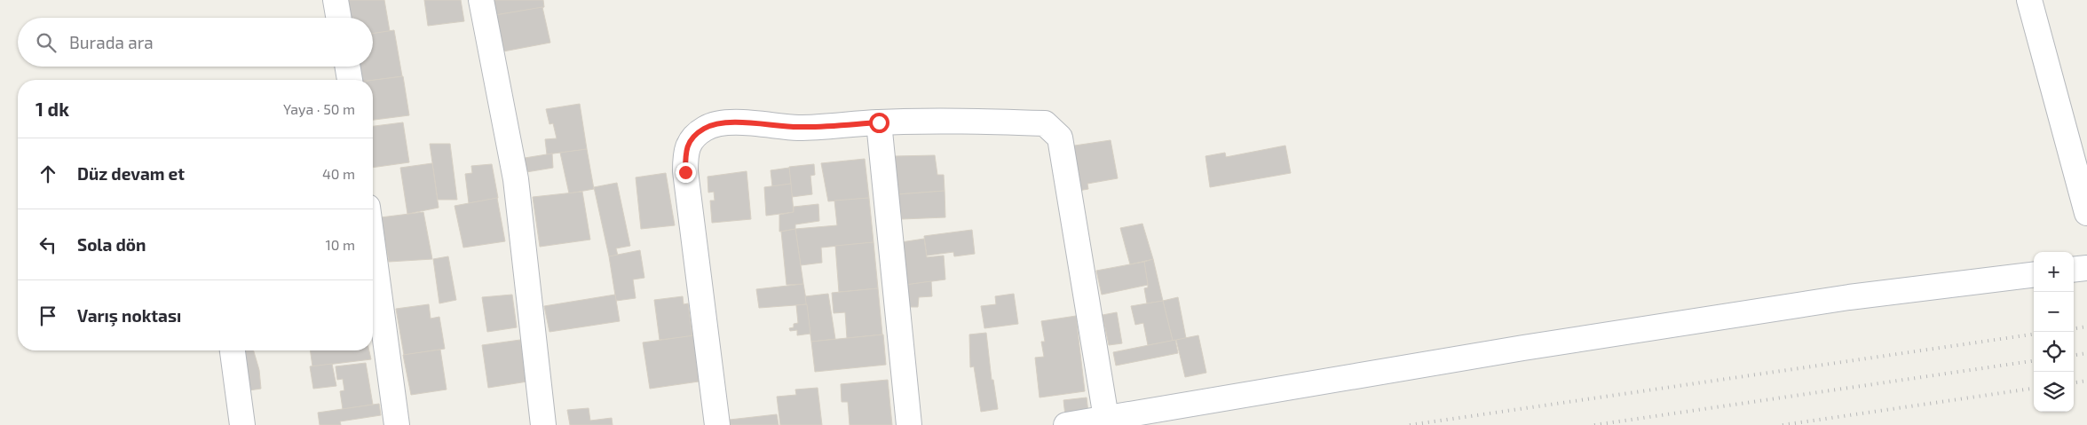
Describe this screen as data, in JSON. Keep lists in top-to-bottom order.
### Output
{
  "page": {
    "search": "Burada ara",
    "heading": ["1 dk", "Yaya · 50 m"],
    "list": [
      ["Düz devam et", "40 m"],
      ["Sola dön", "10 m"],
      "Varış noktası"
    ],
    "map_buttons": ["+", "−"]
  }
}
